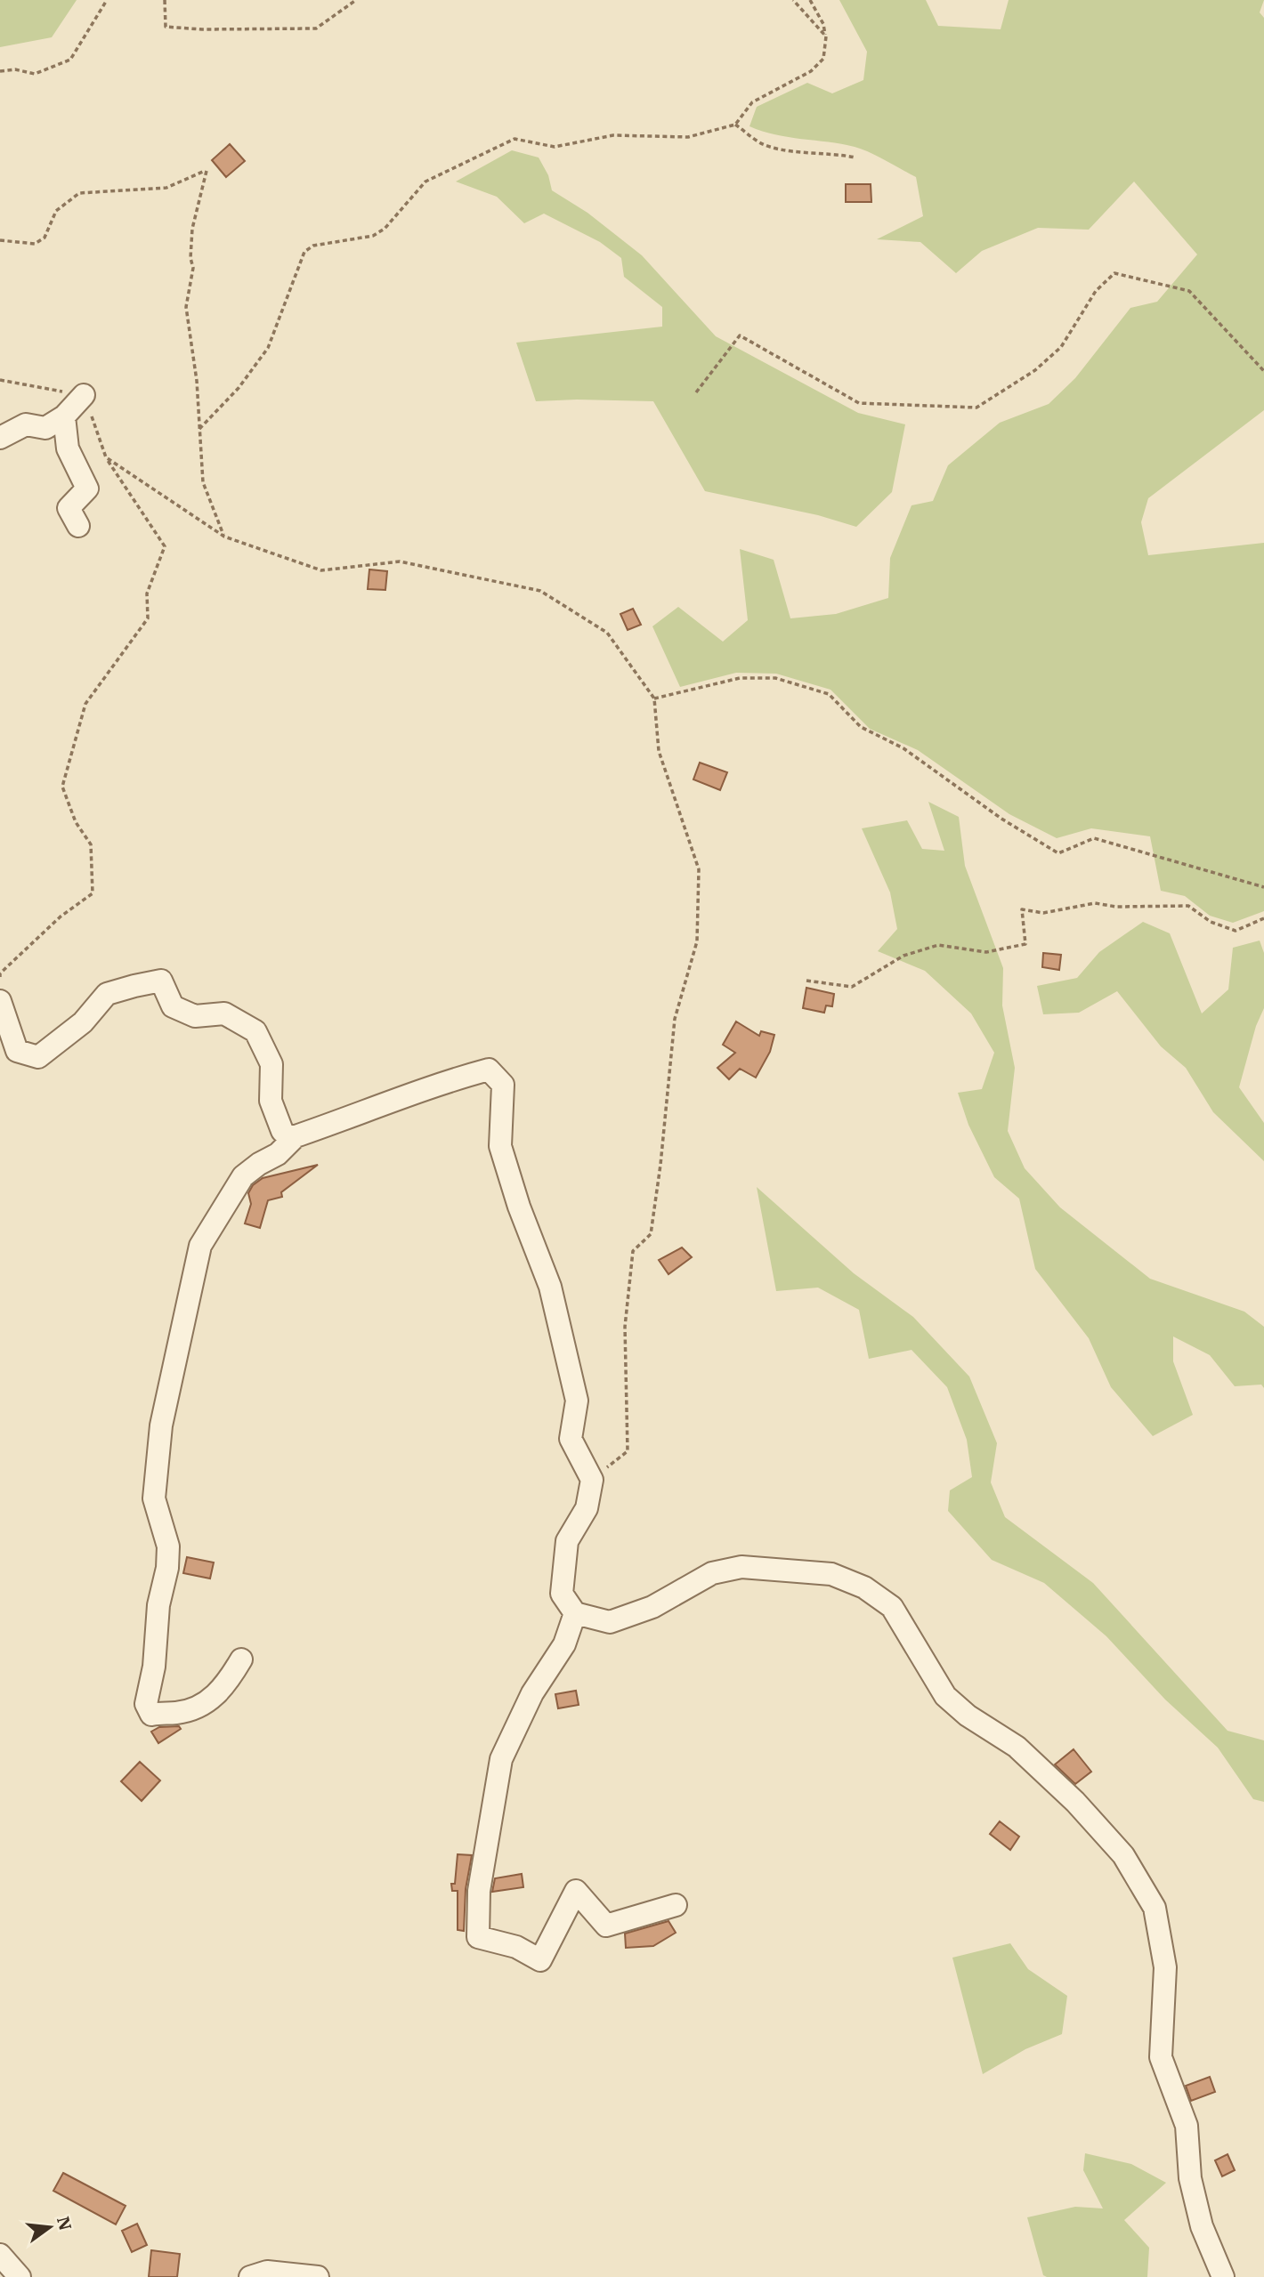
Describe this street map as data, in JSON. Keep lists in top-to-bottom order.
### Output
{
  "north": "right"
}
